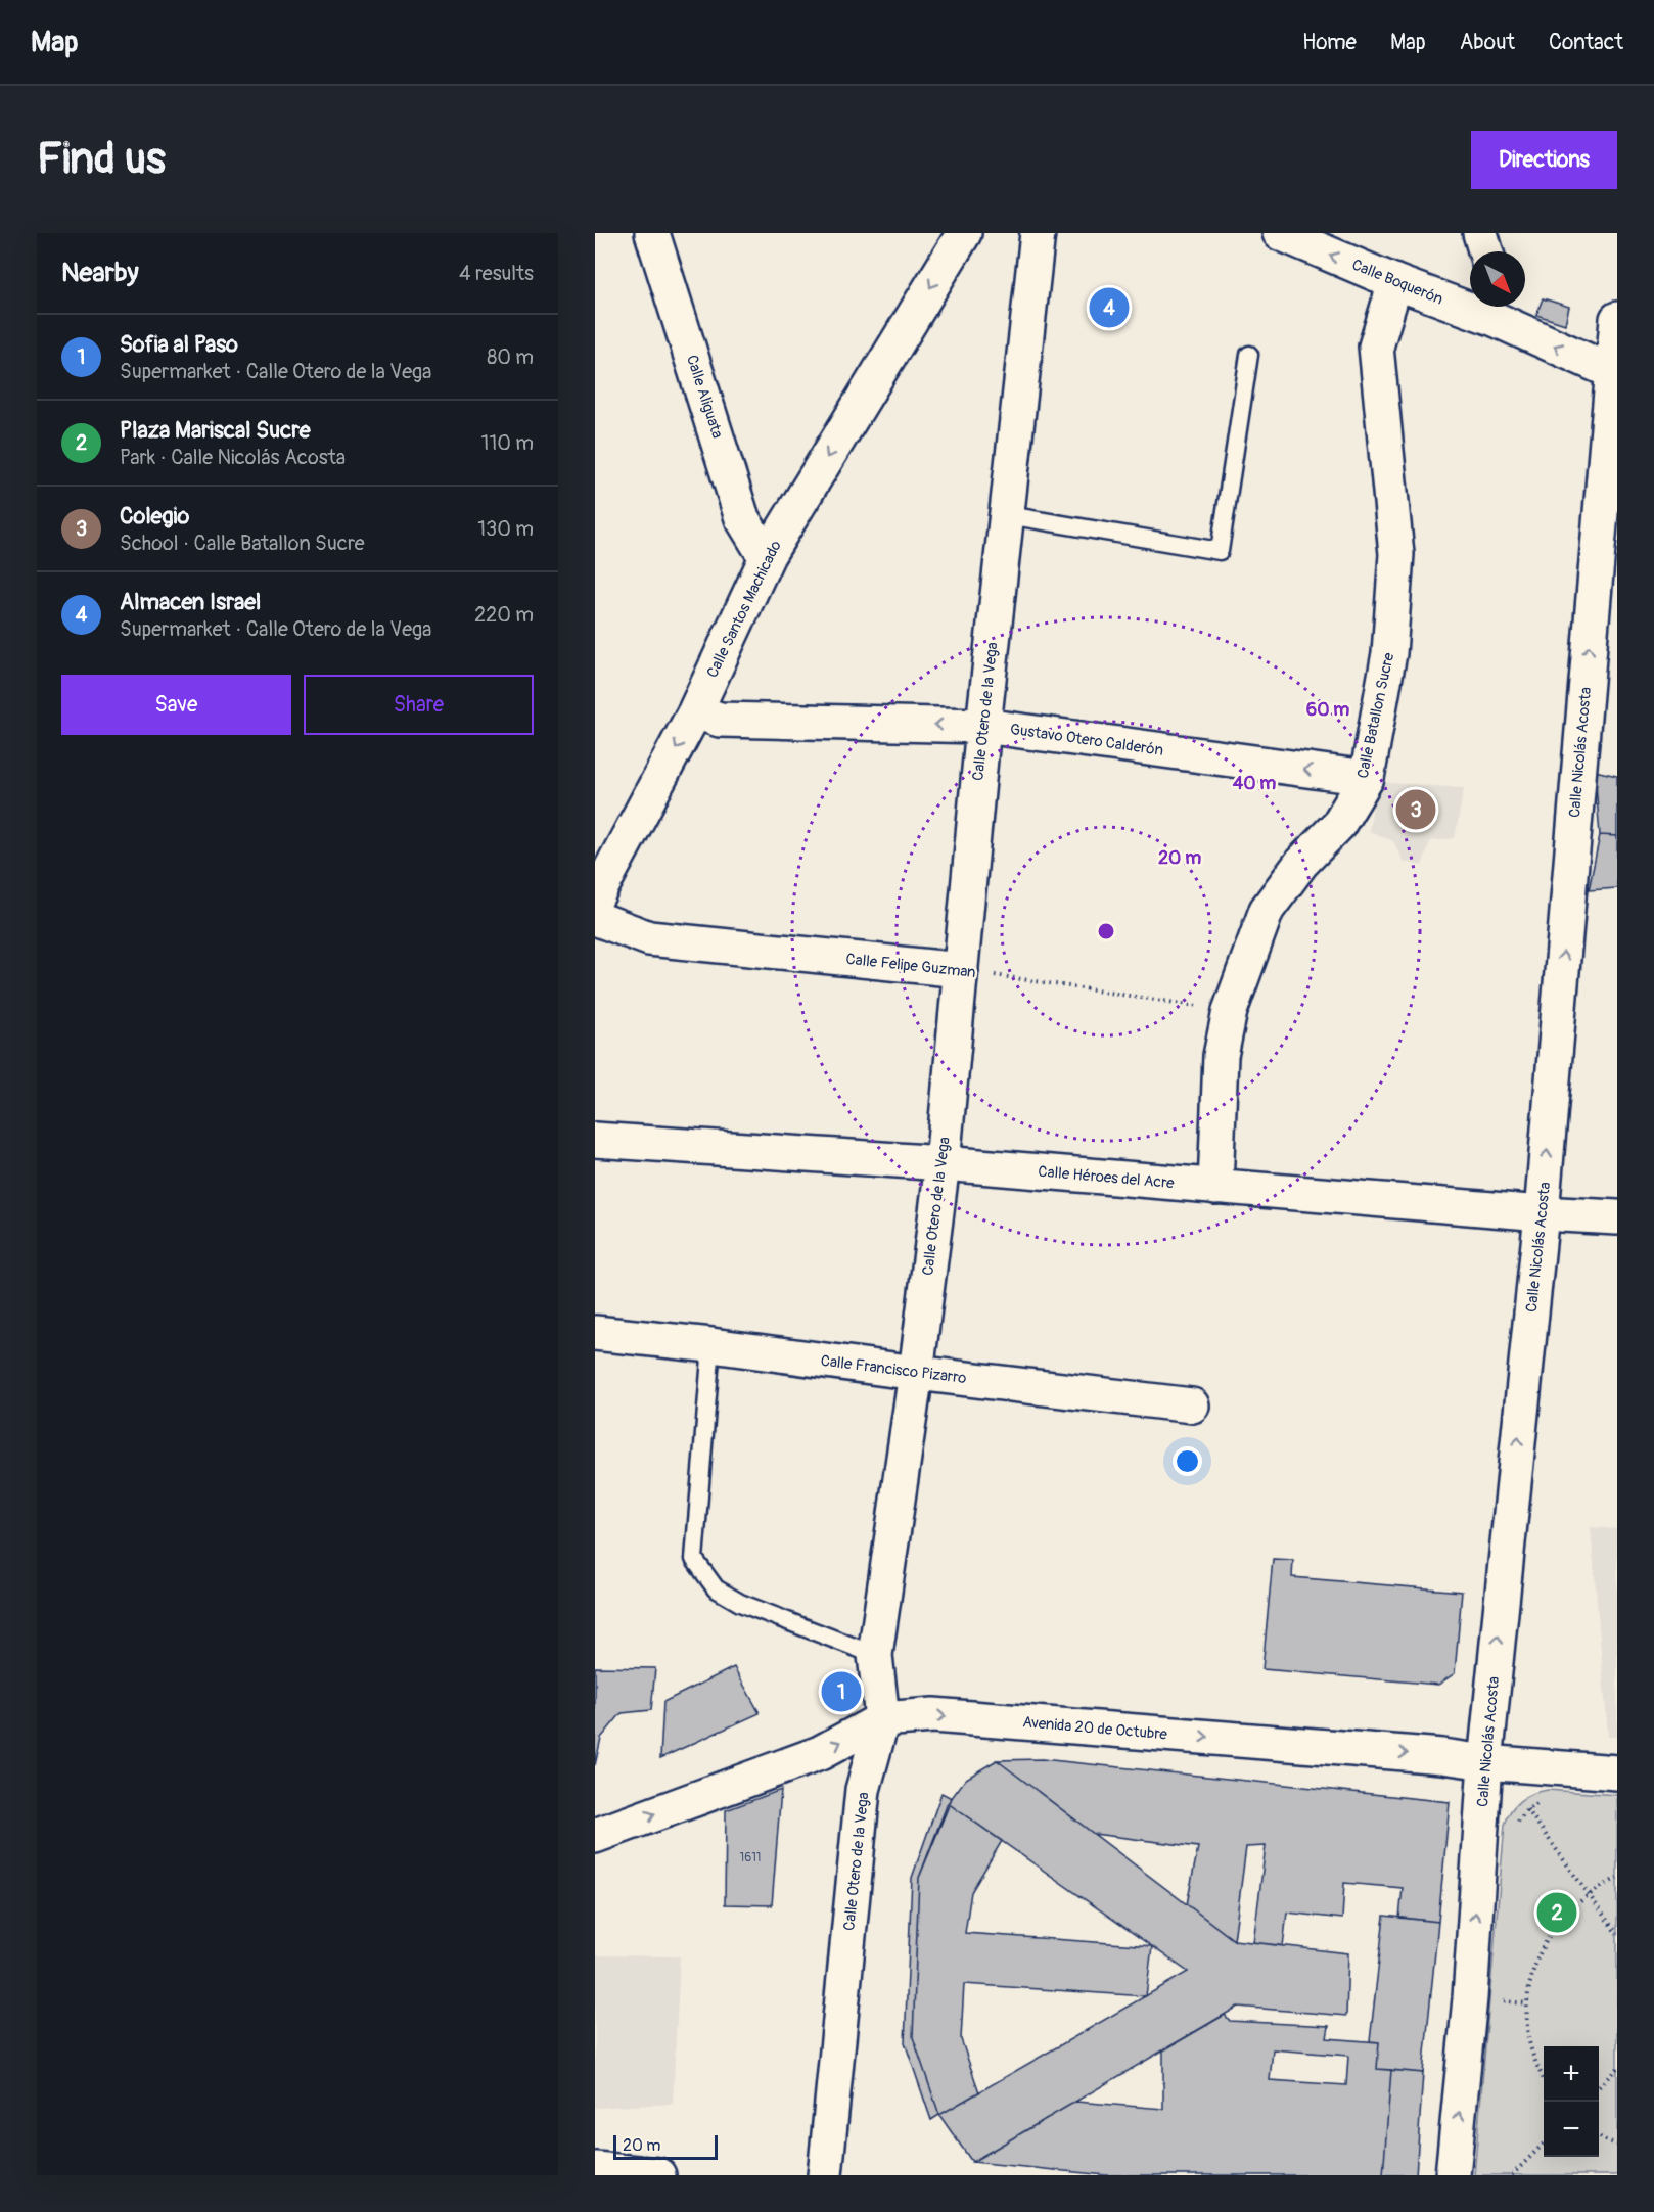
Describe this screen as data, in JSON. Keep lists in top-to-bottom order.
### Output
{
  "streets": {
    "street": [
      "Calle Boquerón",
      "Calle Aliguata",
      "Calle Santos Machicado",
      "Calle Otero de la Vega",
      "Calle Batallon Sucre",
      "Gustavo Otero Calderón",
      "Calle Nicolás Acosta",
      "Calle Felipe Guzman",
      "Calle Héroes del Acre",
      "Calle Francisco Pizarro",
      "Avenida 20 de Octubre"
    ]
  },
  "crossings": [
    ["Calle Boquerón", "Calle Batallon Sucre"],
    ["Calle Boquerón", "Calle Nicolás Acosta"],
    ["Calle Aliguata", "Calle Santos Machicado"],
    ["Calle Santos Machicado", "Gustavo Otero Calderón"],
    ["Calle Otero de la Vega", "Gustavo Otero Calderón"],
    ["Calle Otero de la Vega", "Calle Felipe Guzman"],
    ["Calle Otero de la Vega", "Calle Héroes del Acre"],
    ["Calle Otero de la Vega", "Calle Francisco Pizarro"],
    ["Calle Otero de la Vega", "Avenida 20 de Octubre"],
    ["Calle Batallon Sucre", "Gustavo Otero Calderón"],
    ["Calle Batallon Sucre", "Calle Felipe Guzman"],
    ["Calle Batallon Sucre", "Calle Héroes del Acre"],
    ["Calle Nicolás Acosta", "Calle Héroes del Acre"],
    ["Calle Nicolás Acosta", "Avenida 20 de Octubre"]
  ],
  "one_way": [
    "Calle Boquerón",
    "Calle Santos Machicado",
    "Gustavo Otero Calderón",
    "Calle Nicolás Acosta",
    "Avenida 20 de Octubre"
  ],
  "house_numbers": ["1611"],
  "scale_bar": "20 m",
  "north": "bottom right",
  "page": {
    "header": "Map",
    "nav": [
      "Home",
      "Map",
      "About",
      "Contact"
    ],
    "buttons": [
      "Directions",
      ["Save", "Share"]
    ],
    "title": "Find us",
    "heading": ["Nearby", "4 results"],
    "pins": [
      "4",
      "3",
      "1",
      "2"
    ],
    "list": [
      {
        "mark": "1",
        "name": "Sofia al Paso",
        "note": "Supermarket · Calle Otero de la Vega",
        "value": "80 m"
      },
      {
        "mark": "2",
        "name": "Plaza Mariscal Sucre",
        "note": "Park · Calle Nicolás Acosta",
        "value": "110 m"
      },
      {
        "mark": "3",
        "name": "Colegio",
        "note": "School · Calle Batallon Sucre",
        "value": "130 m"
      },
      {
        "mark": "4",
        "name": "Almacen Israel",
        "note": "Supermarket · Calle Otero de la Vega",
        "value": "220 m"
      }
    ],
    "map_buttons": ["+", "−"],
    "scale": "20 m"
  },
  "rings": ["60 m", "40 m", "20 m"]
}
